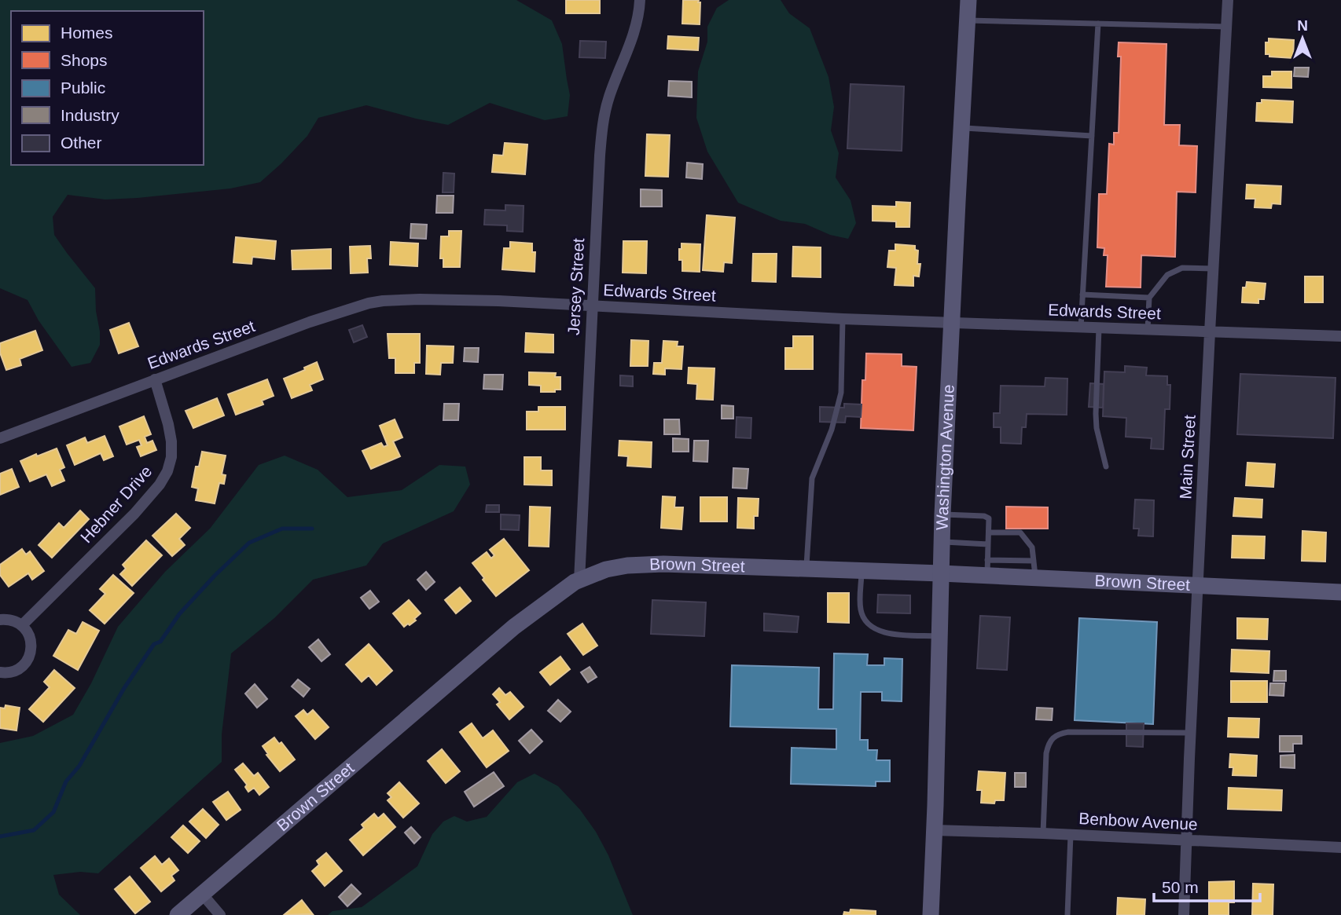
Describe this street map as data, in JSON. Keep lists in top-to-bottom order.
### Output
{
  "streets": {
    "street": [
      "Jersey Street",
      "Edwards Street",
      "Washington Avenue",
      "Main Street",
      "Hebner Drive",
      "Brown Street",
      "Benbow Avenue"
    ]
  },
  "crossings": [
    ["Jersey Street", "Edwards Street"],
    ["Jersey Street", "Brown Street"],
    ["Edwards Street", "Washington Avenue"],
    ["Edwards Street", "Main Street"],
    ["Edwards Street", "Hebner Drive"],
    ["Washington Avenue", "Brown Street"],
    ["Washington Avenue", "Benbow Avenue"],
    ["Main Street", "Brown Street"],
    ["Main Street", "Benbow Avenue"]
  ],
  "legend": [
    "Homes",
    "Shops",
    "Public",
    "Industry",
    "Other"
  ],
  "scale_bar": "50 m",
  "north": "top"
}
